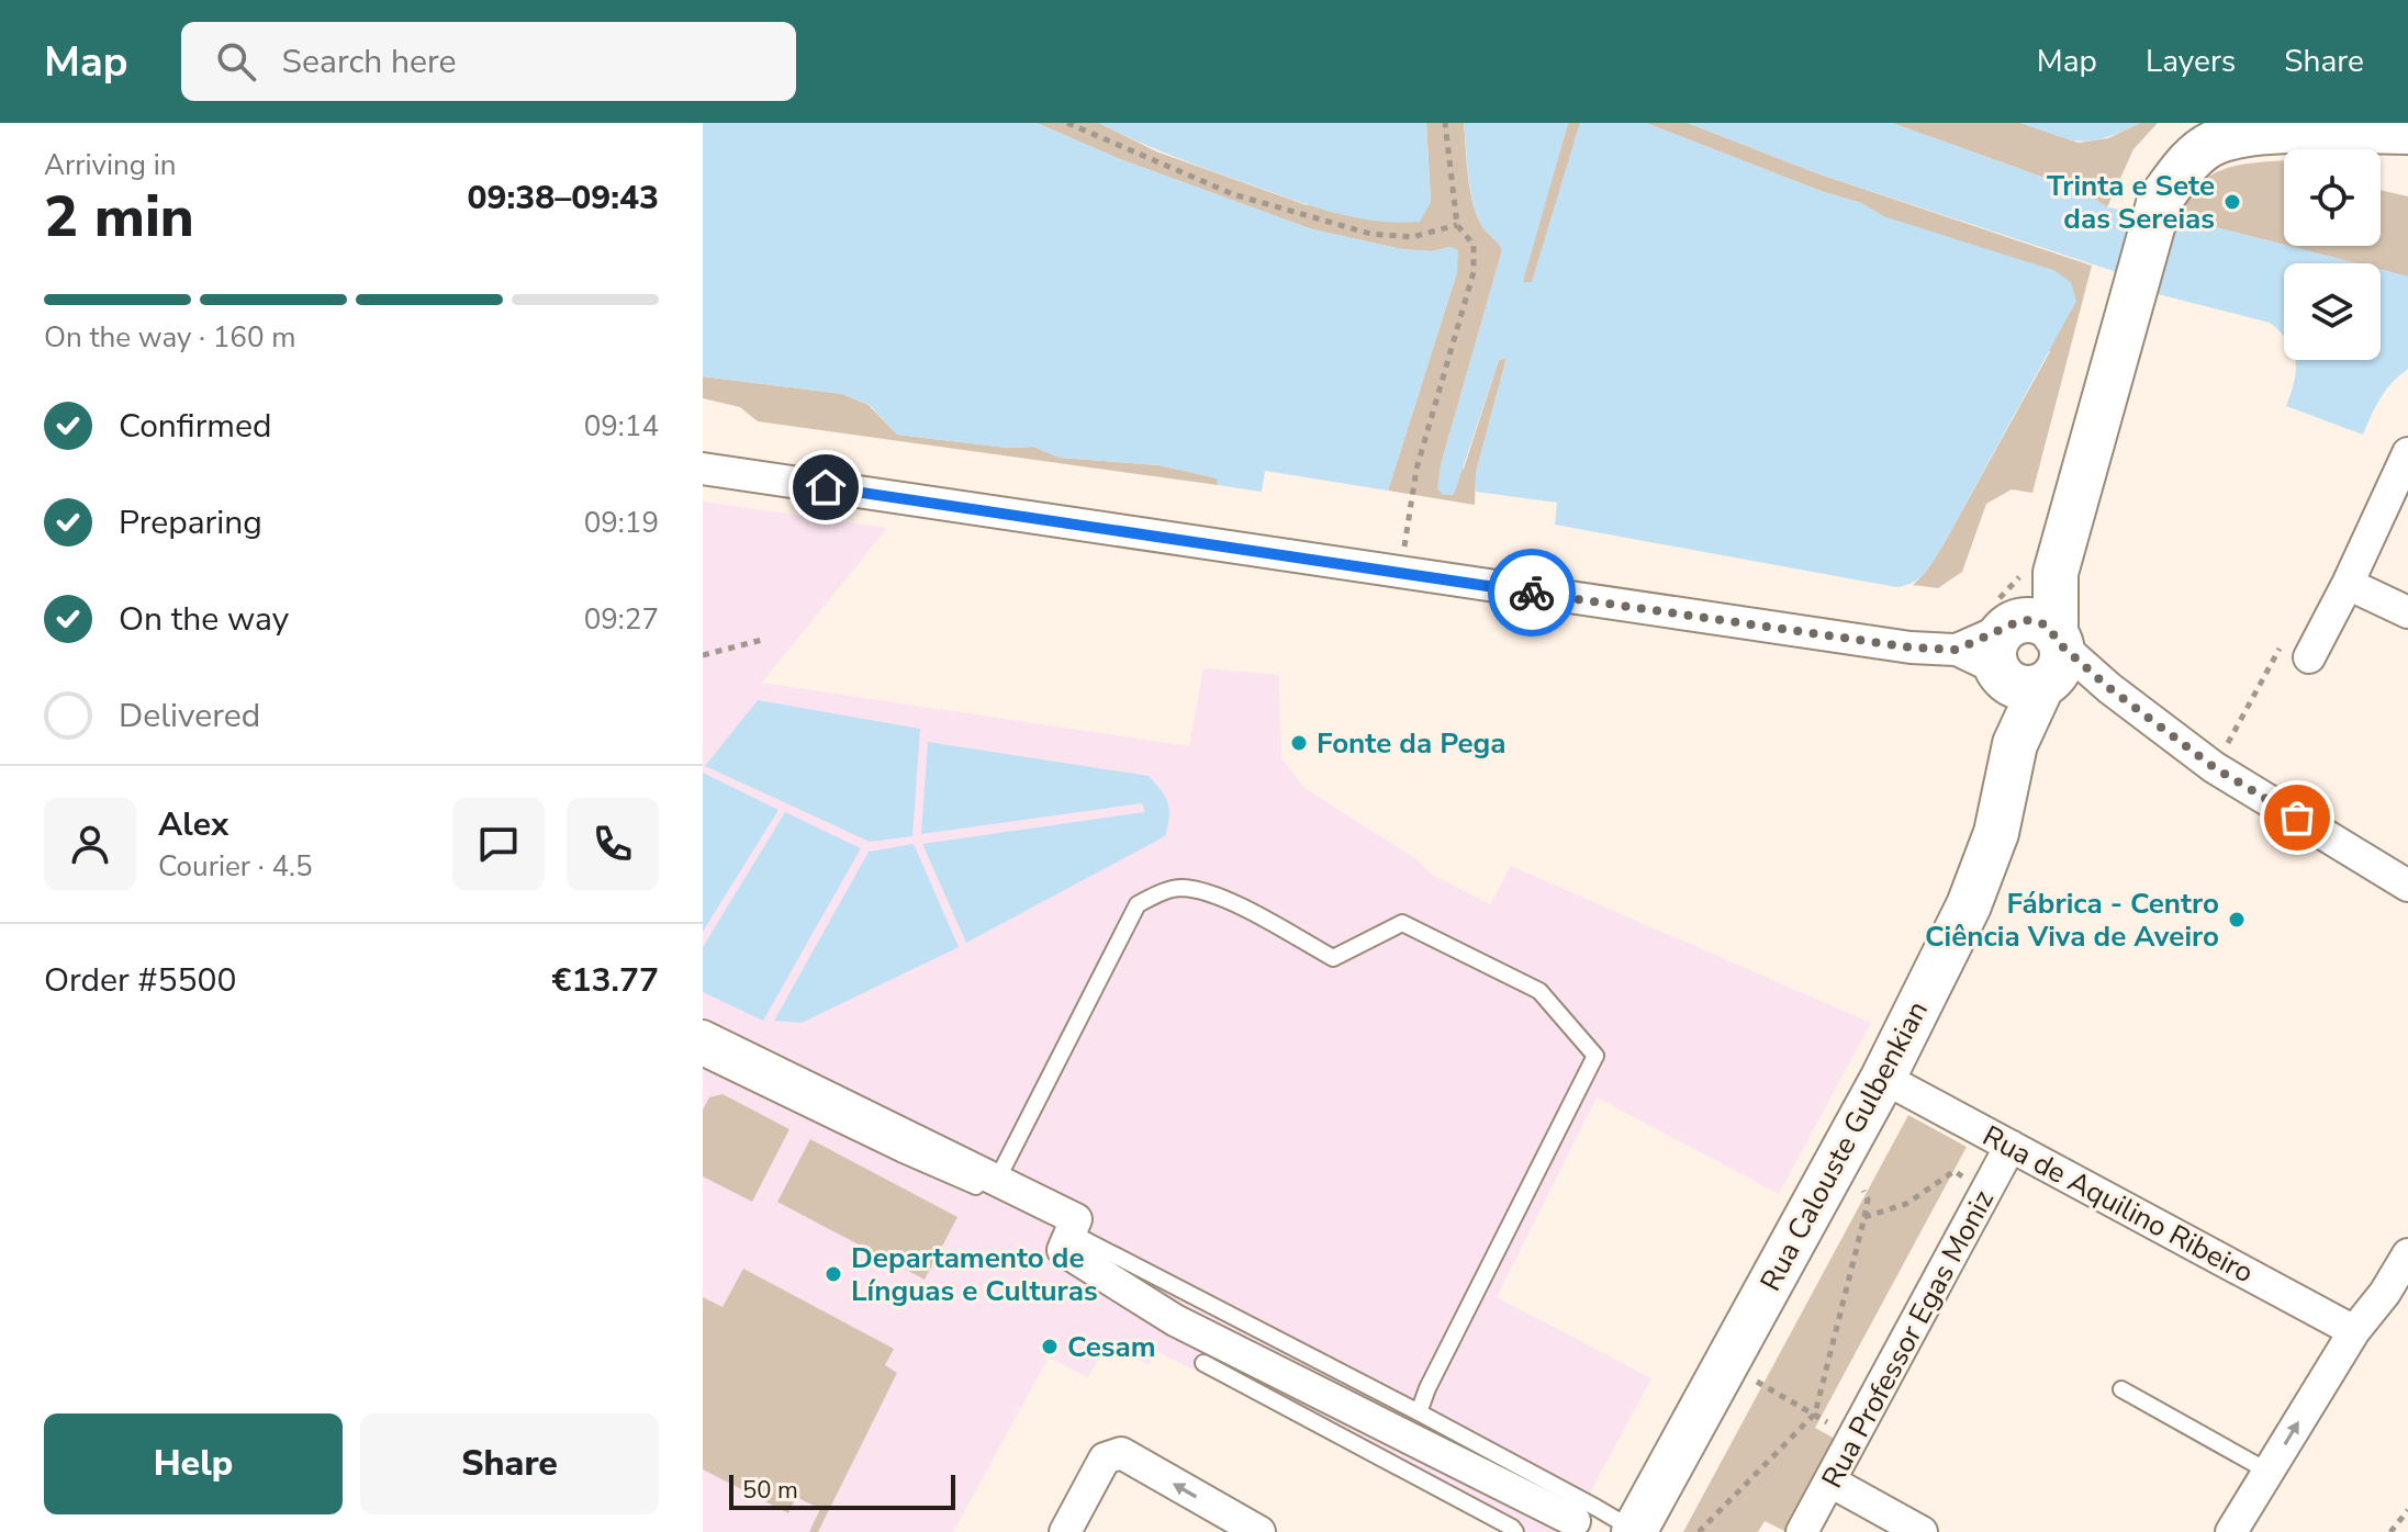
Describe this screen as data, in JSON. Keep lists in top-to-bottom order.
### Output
{
  "streets": {
    "main road": ["Rua Calouste Gulbenkian"],
    "street": ["Rua de Aquilino Ribeiro", "Rua Professor Egas Moniz"]
  },
  "crossings": [
    ["Rua Calouste Gulbenkian", "Rua de Aquilino Ribeiro"],
    ["Rua de Aquilino Ribeiro", "Rua Professor Egas Moniz"]
  ],
  "places": [
    "Trinta e Sete das Sereias",
    "Fonte da Pega",
    "Fábrica - Centro Ciência Viva de Aveiro",
    "Departamento de Línguas e Culturas",
    "Cesam"
  ],
  "scale_bar": "50 m",
  "page": {
    "header": "Map",
    "search": "Search here",
    "nav": ["Map", "Layers", "Share"],
    "heading": ["2 min", "Arriving in", "09:38–09:43"],
    "panel": [
      "Alex",
      "Courier · 4.5",
      "Order #5500",
      "€13.77"
    ],
    "bar": "On the way · 160 m",
    "list": [
      ["Confirmed", "09:14"],
      ["Preparing", "09:19"],
      ["On the way", "09:27"],
      "Delivered"
    ],
    "buttons": ["Help", "Share"],
    "scale": "50 m"
  }
}
